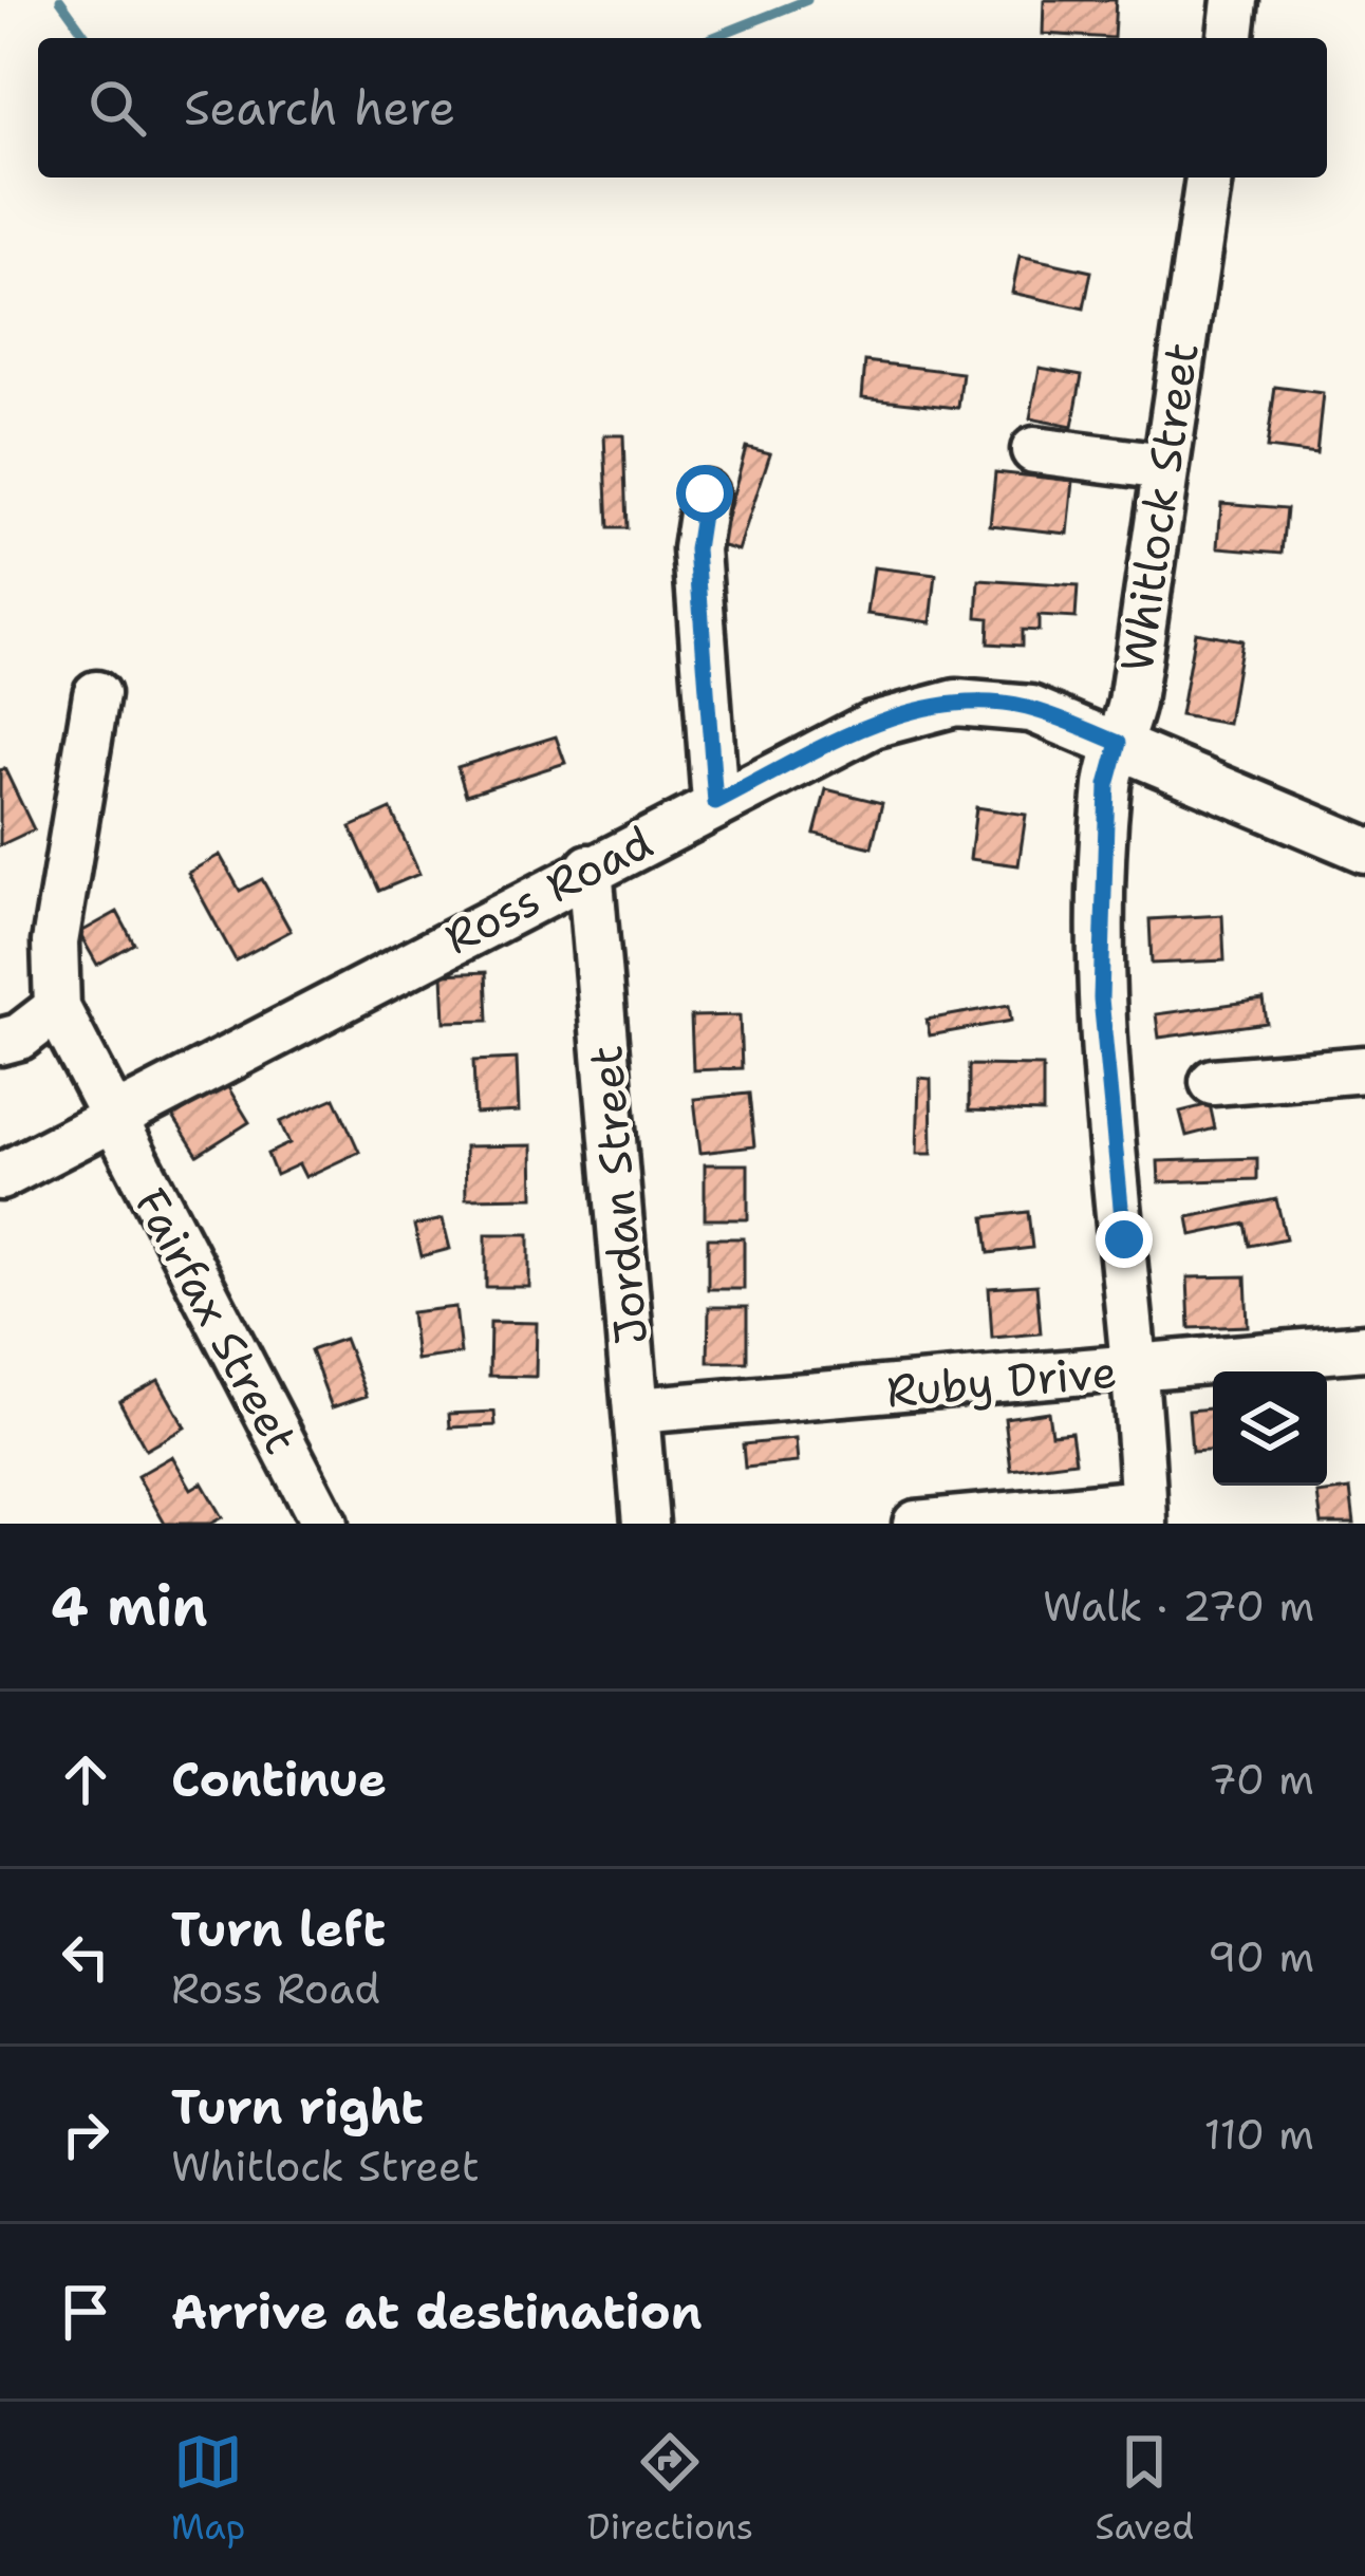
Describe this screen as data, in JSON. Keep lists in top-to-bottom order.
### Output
{
  "streets": {
    "street": [
      "Whitlock Street",
      "Ross Road",
      "Jordan Street",
      "Fairfax Street",
      "Ruby Drive"
    ]
  },
  "crossings": [
    ["Whitlock Street", "Ross Road"],
    ["Whitlock Street", "Ruby Drive"],
    ["Ross Road", "Jordan Street"],
    ["Ross Road", "Fairfax Street"],
    ["Jordan Street", "Ruby Drive"]
  ],
  "page": {
    "search": "Search here",
    "heading": ["4 min", "Walk · 270 m"],
    "list": [
      ["Continue", "70 m"],
      ["Turn left", "Ross Road", "90 m"],
      ["Turn right", "Whitlock Street", "110 m"],
      "Arrive at destination"
    ],
    "nav": ["Map", "Directions", "Saved"]
  }
}
